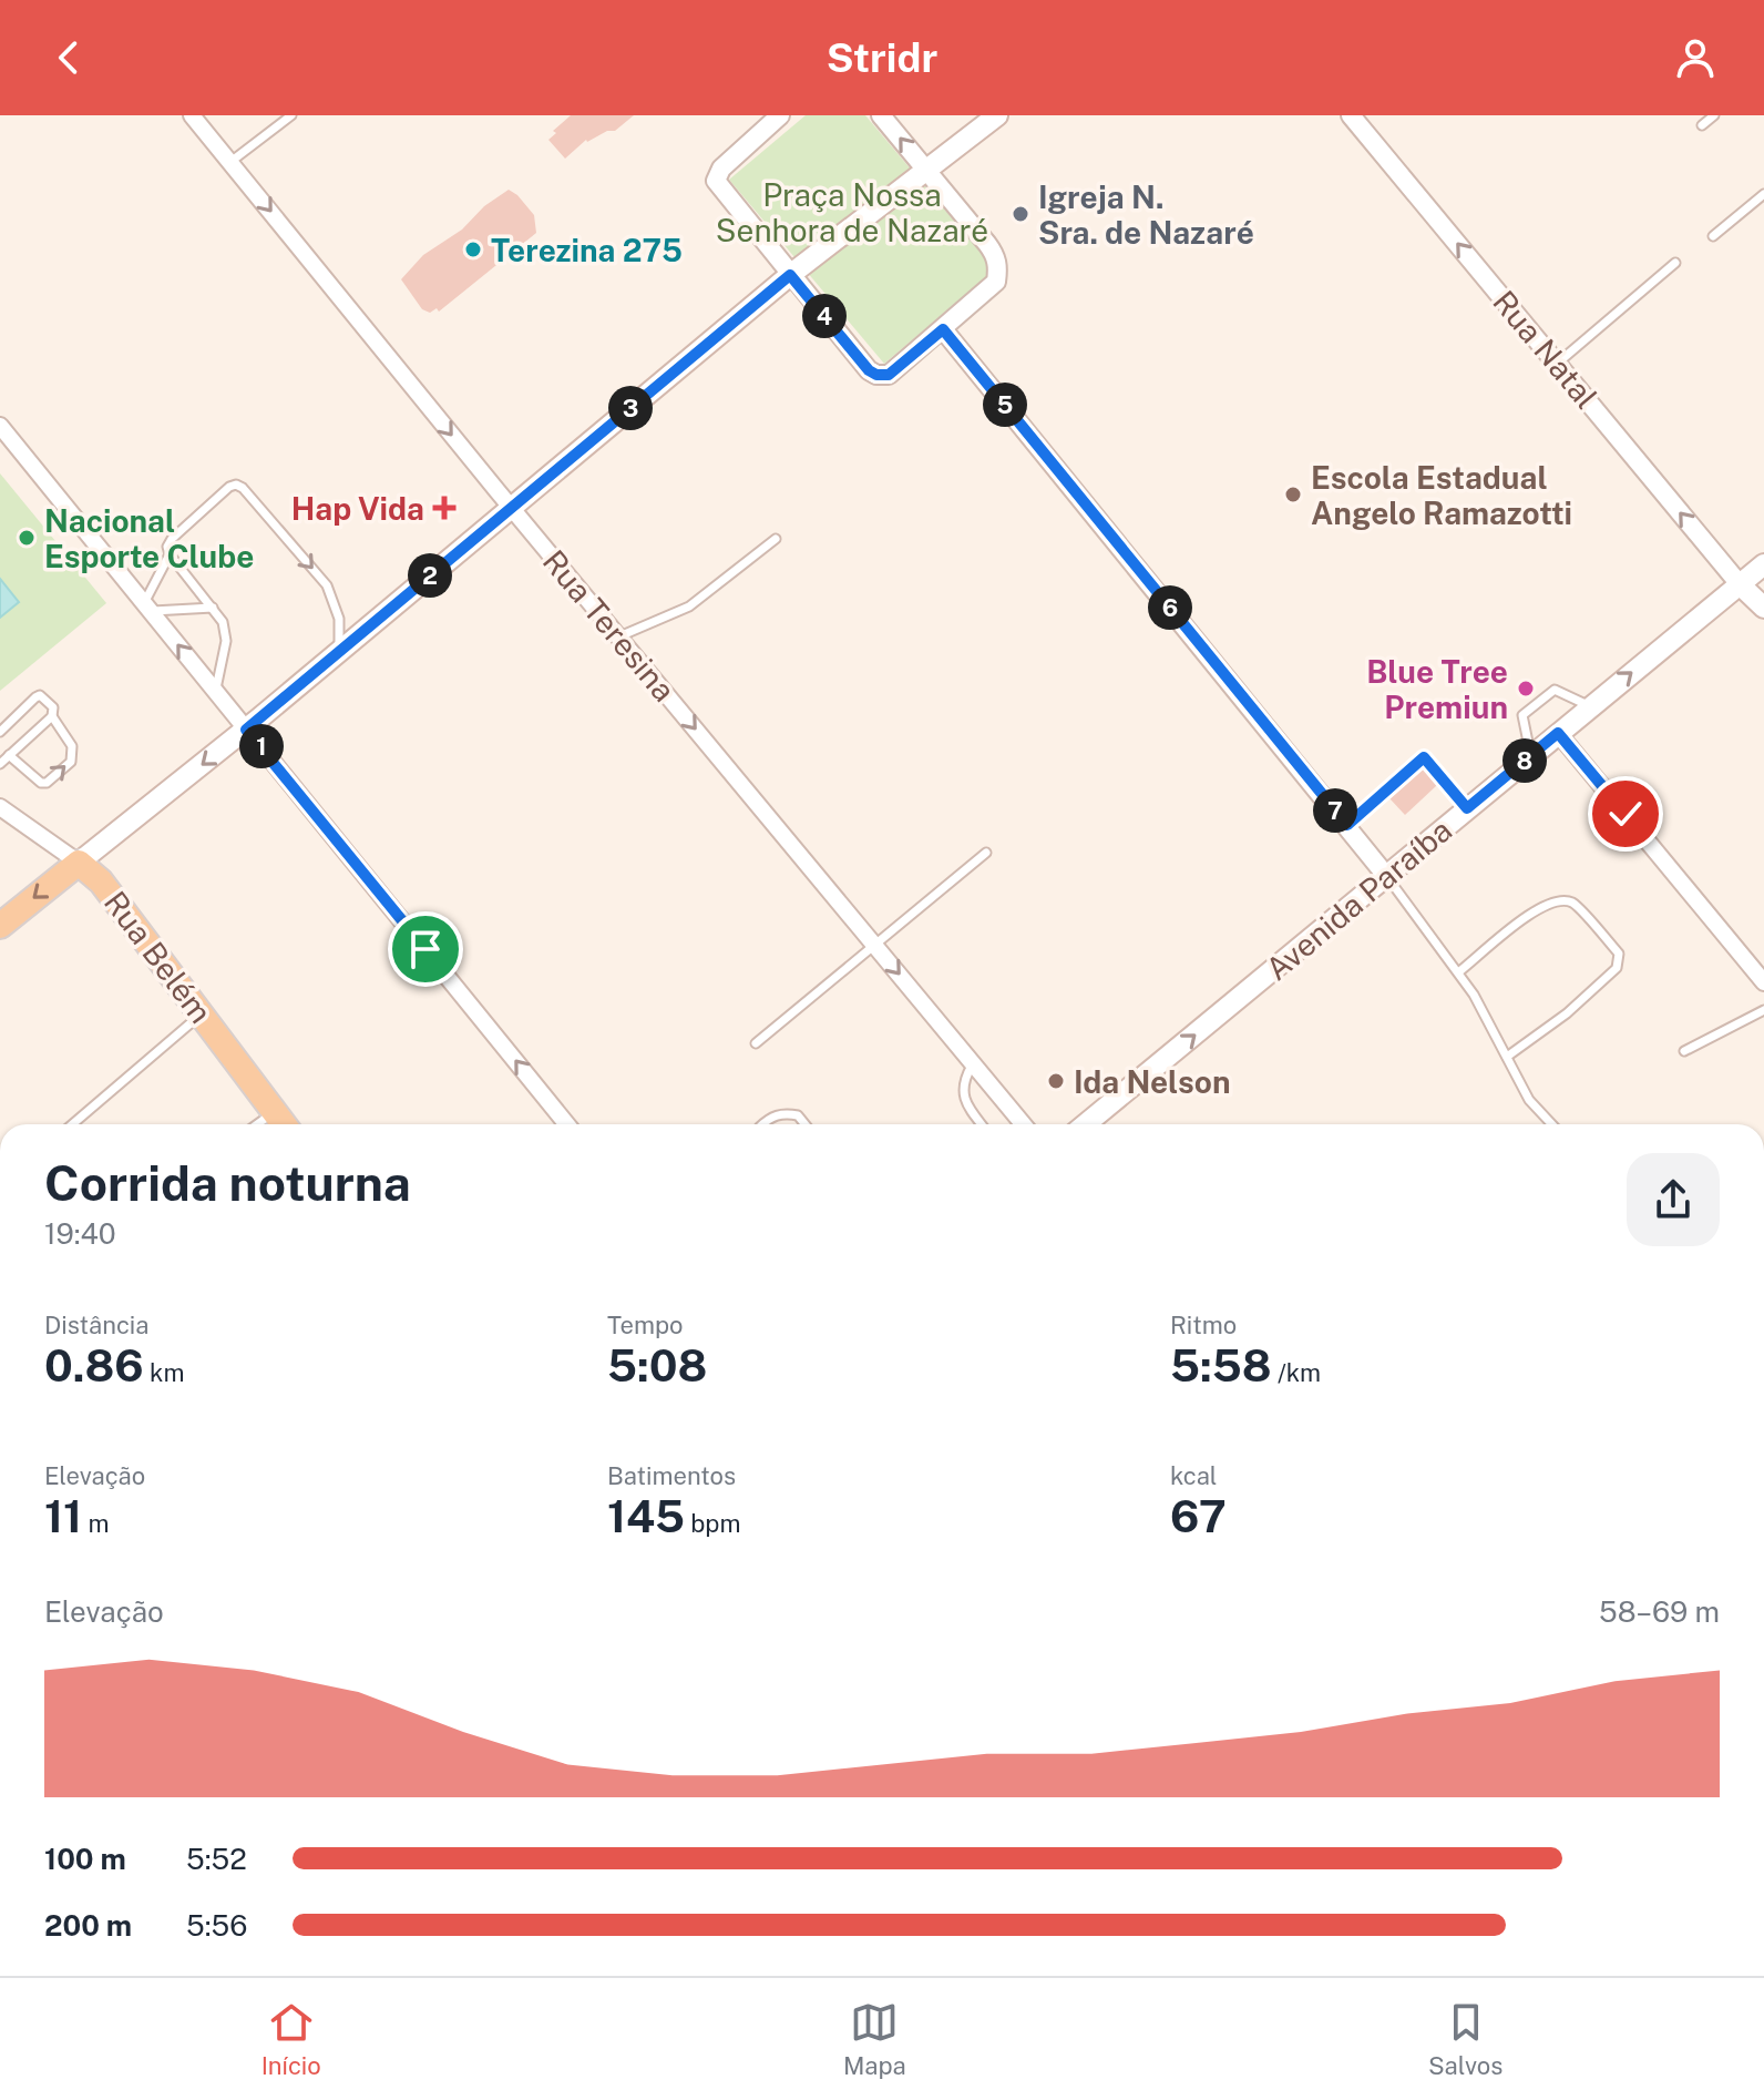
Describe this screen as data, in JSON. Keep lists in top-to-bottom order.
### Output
{
  "streets": {
    "main road": ["Avenida Paraíba", "Rua Belém"],
    "street": ["Rua Natal", "Rua Teresina"]
  },
  "crossings": [
    ["Rua Natal", "Avenida Paraíba"]
  ],
  "one_way": ["Rua Natal", "Rua Teresina", "Avenida Paraíba"],
  "parks": ["Praça Nossa Senhora de Nazaré"],
  "places": {
    "other": [
      "Igreja N. Sra. de Nazaré",
      "Terezina 275",
      "Escola Estadual Angelo Ramazotti",
      "Nacional Esporte Clube",
      "Blue Tree Premiun",
      "Ida Nelson"
    ],
    "health": ["Hap Vida"]
  },
  "page": {
    "header": "Stridr",
    "pins": [
      "4",
      "5",
      "3",
      "2",
      "6",
      "1",
      "8",
      "7"
    ],
    "heading": ["Corrida noturna", "19:40"],
    "stats": [
      ["Distância", "0.86 km"],
      ["Tempo", "5:08"],
      ["Ritmo", "5:58 /km"],
      ["Elevação", "11 m"],
      ["Batimentos", "145 bpm"],
      ["kcal", "67"]
    ],
    "chart": ["Elevação", "58–69 m"],
    "list": [
      {
        "name": "100 m",
        "note": "5:52"
      },
      {
        "name": "200 m",
        "note": "5:56"
      }
    ],
    "tabs": ["Início", "Mapa", "Salvos"]
  }
}
